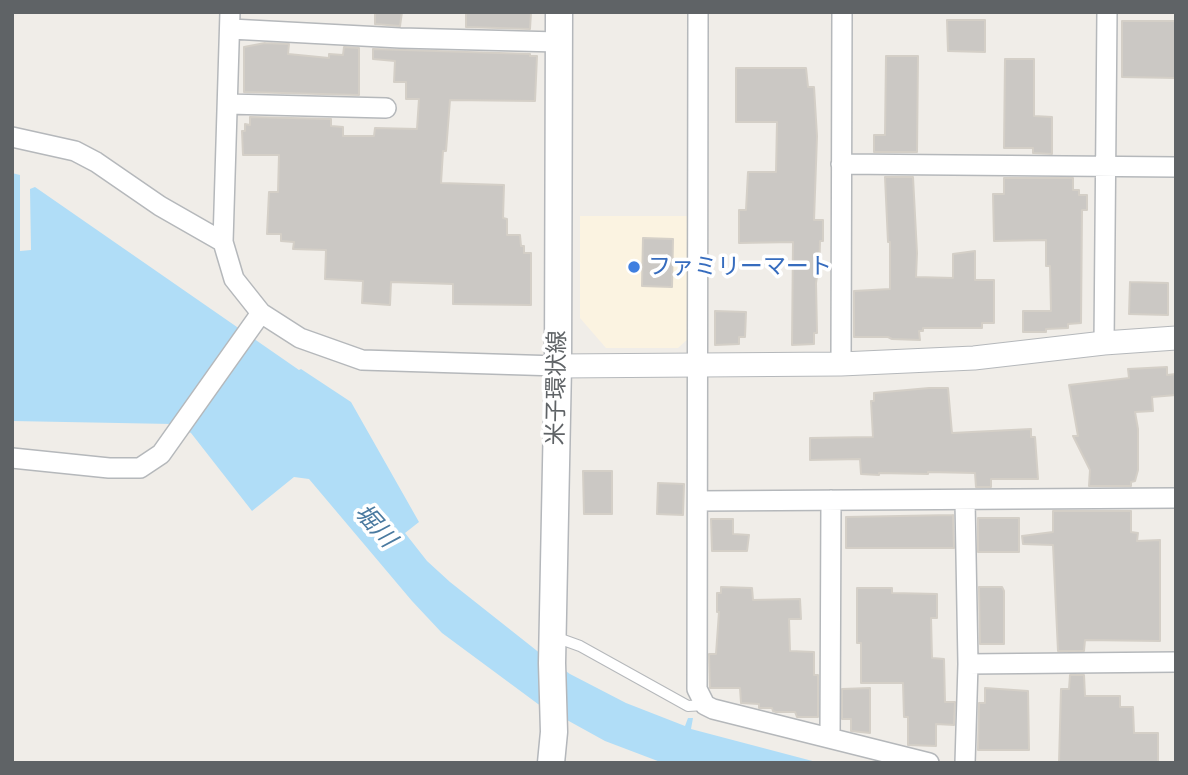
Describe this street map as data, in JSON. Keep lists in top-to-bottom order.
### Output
{
  "streets": {
    "main road": ["米子環状線"]
  },
  "water": ["堀川"],
  "places": ["ファミリーマート"]
}
